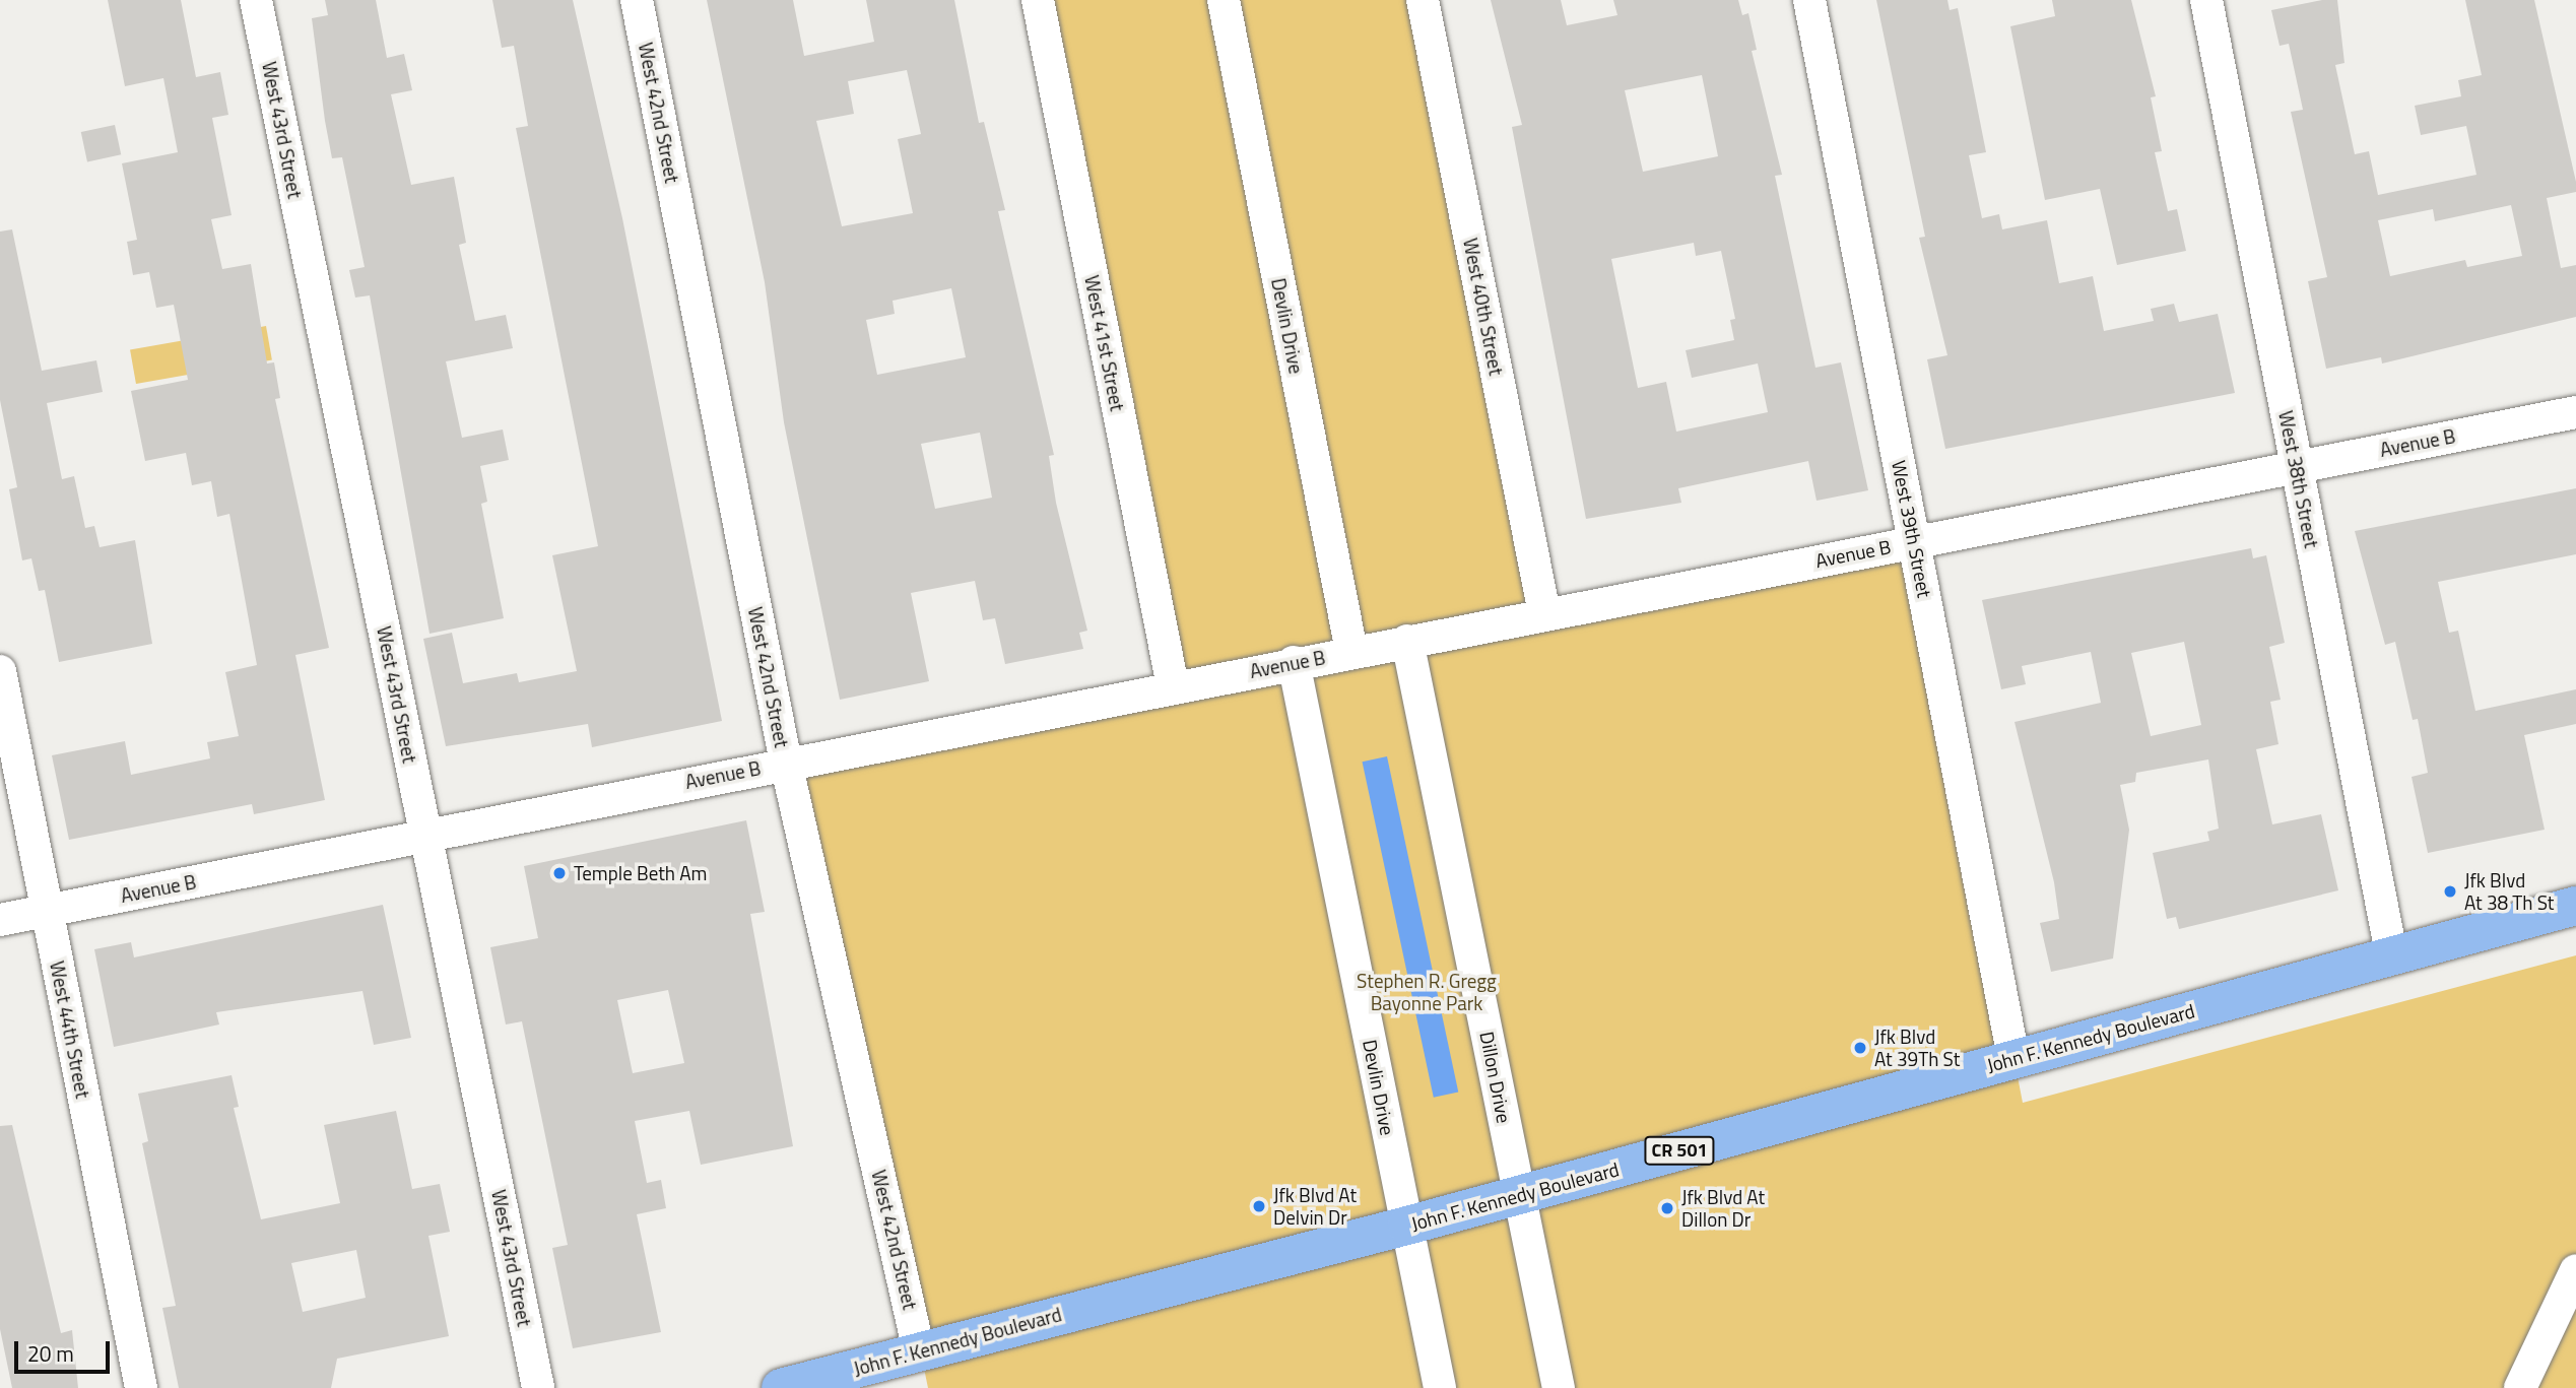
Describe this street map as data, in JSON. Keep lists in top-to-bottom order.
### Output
{
  "streets": {
    "main road": ["John F. Kennedy Boulevard", "CR 501"],
    "street": [
      "West 42nd Street",
      "West 43rd Street",
      "West 40th Street",
      "Devlin Drive",
      "West 41st Street",
      "Avenue B",
      "West 38th Street",
      "West 39th Street",
      "West 44th Street",
      "Dillon Drive"
    ]
  },
  "crossings": [
    ["West 42nd Street", "Avenue B"],
    ["West 42nd Street", "John F. Kennedy Boulevard"],
    ["West 43rd Street", "Avenue B"],
    ["West 40th Street", "Avenue B"],
    ["Devlin Drive", "Avenue B"],
    ["Devlin Drive", "John F. Kennedy Boulevard"],
    ["West 41st Street", "Avenue B"],
    ["Avenue B", "West 38th Street"],
    ["Avenue B", "West 39th Street"],
    ["Avenue B", "West 44th Street"],
    ["Avenue B", "Dillon Drive"],
    ["West 38th Street", "John F. Kennedy Boulevard"],
    ["West 39th Street", "John F. Kennedy Boulevard"],
    ["John F. Kennedy Boulevard", "Dillon Drive"]
  ],
  "parks": ["Stephen R. Gregg Bayonne Park"],
  "places": [
    "Temple Beth Am",
    "Jfk Blvd At 38 Th St",
    "Jfk Blvd At 39Th St",
    "Jfk Blvd At Delvin Dr",
    "Jfk Blvd At Dillon Dr"
  ],
  "scale_bar": "20 m"
}
